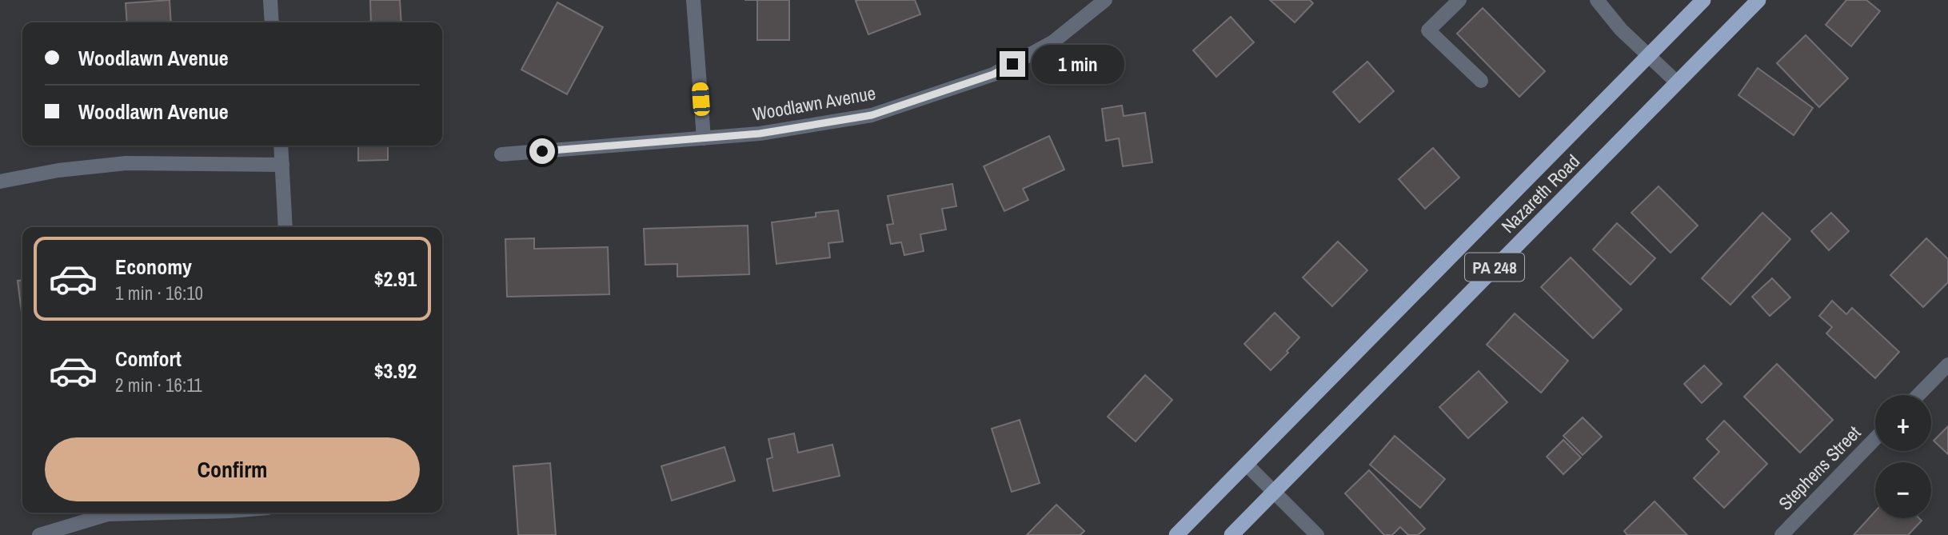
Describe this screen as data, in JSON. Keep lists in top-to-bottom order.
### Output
{
  "streets": {
    "highway": ["Nazareth Road", "PA 248"],
    "street": ["Woodlawn Avenue", "Stephens Street"]
  },
  "page": {
    "banner": ["Woodlawn Avenue", "Woodlawn Avenue"],
    "bubble": "1 min",
    "list": [
      {
        "name": "Economy",
        "note": "1 min · 16:10",
        "value": "$2.91"
      },
      {
        "name": "Comfort",
        "note": "2 min · 16:11",
        "value": "$3.92"
      }
    ],
    "map_buttons": ["+", "−"],
    "buttons": "Confirm"
  }
}
